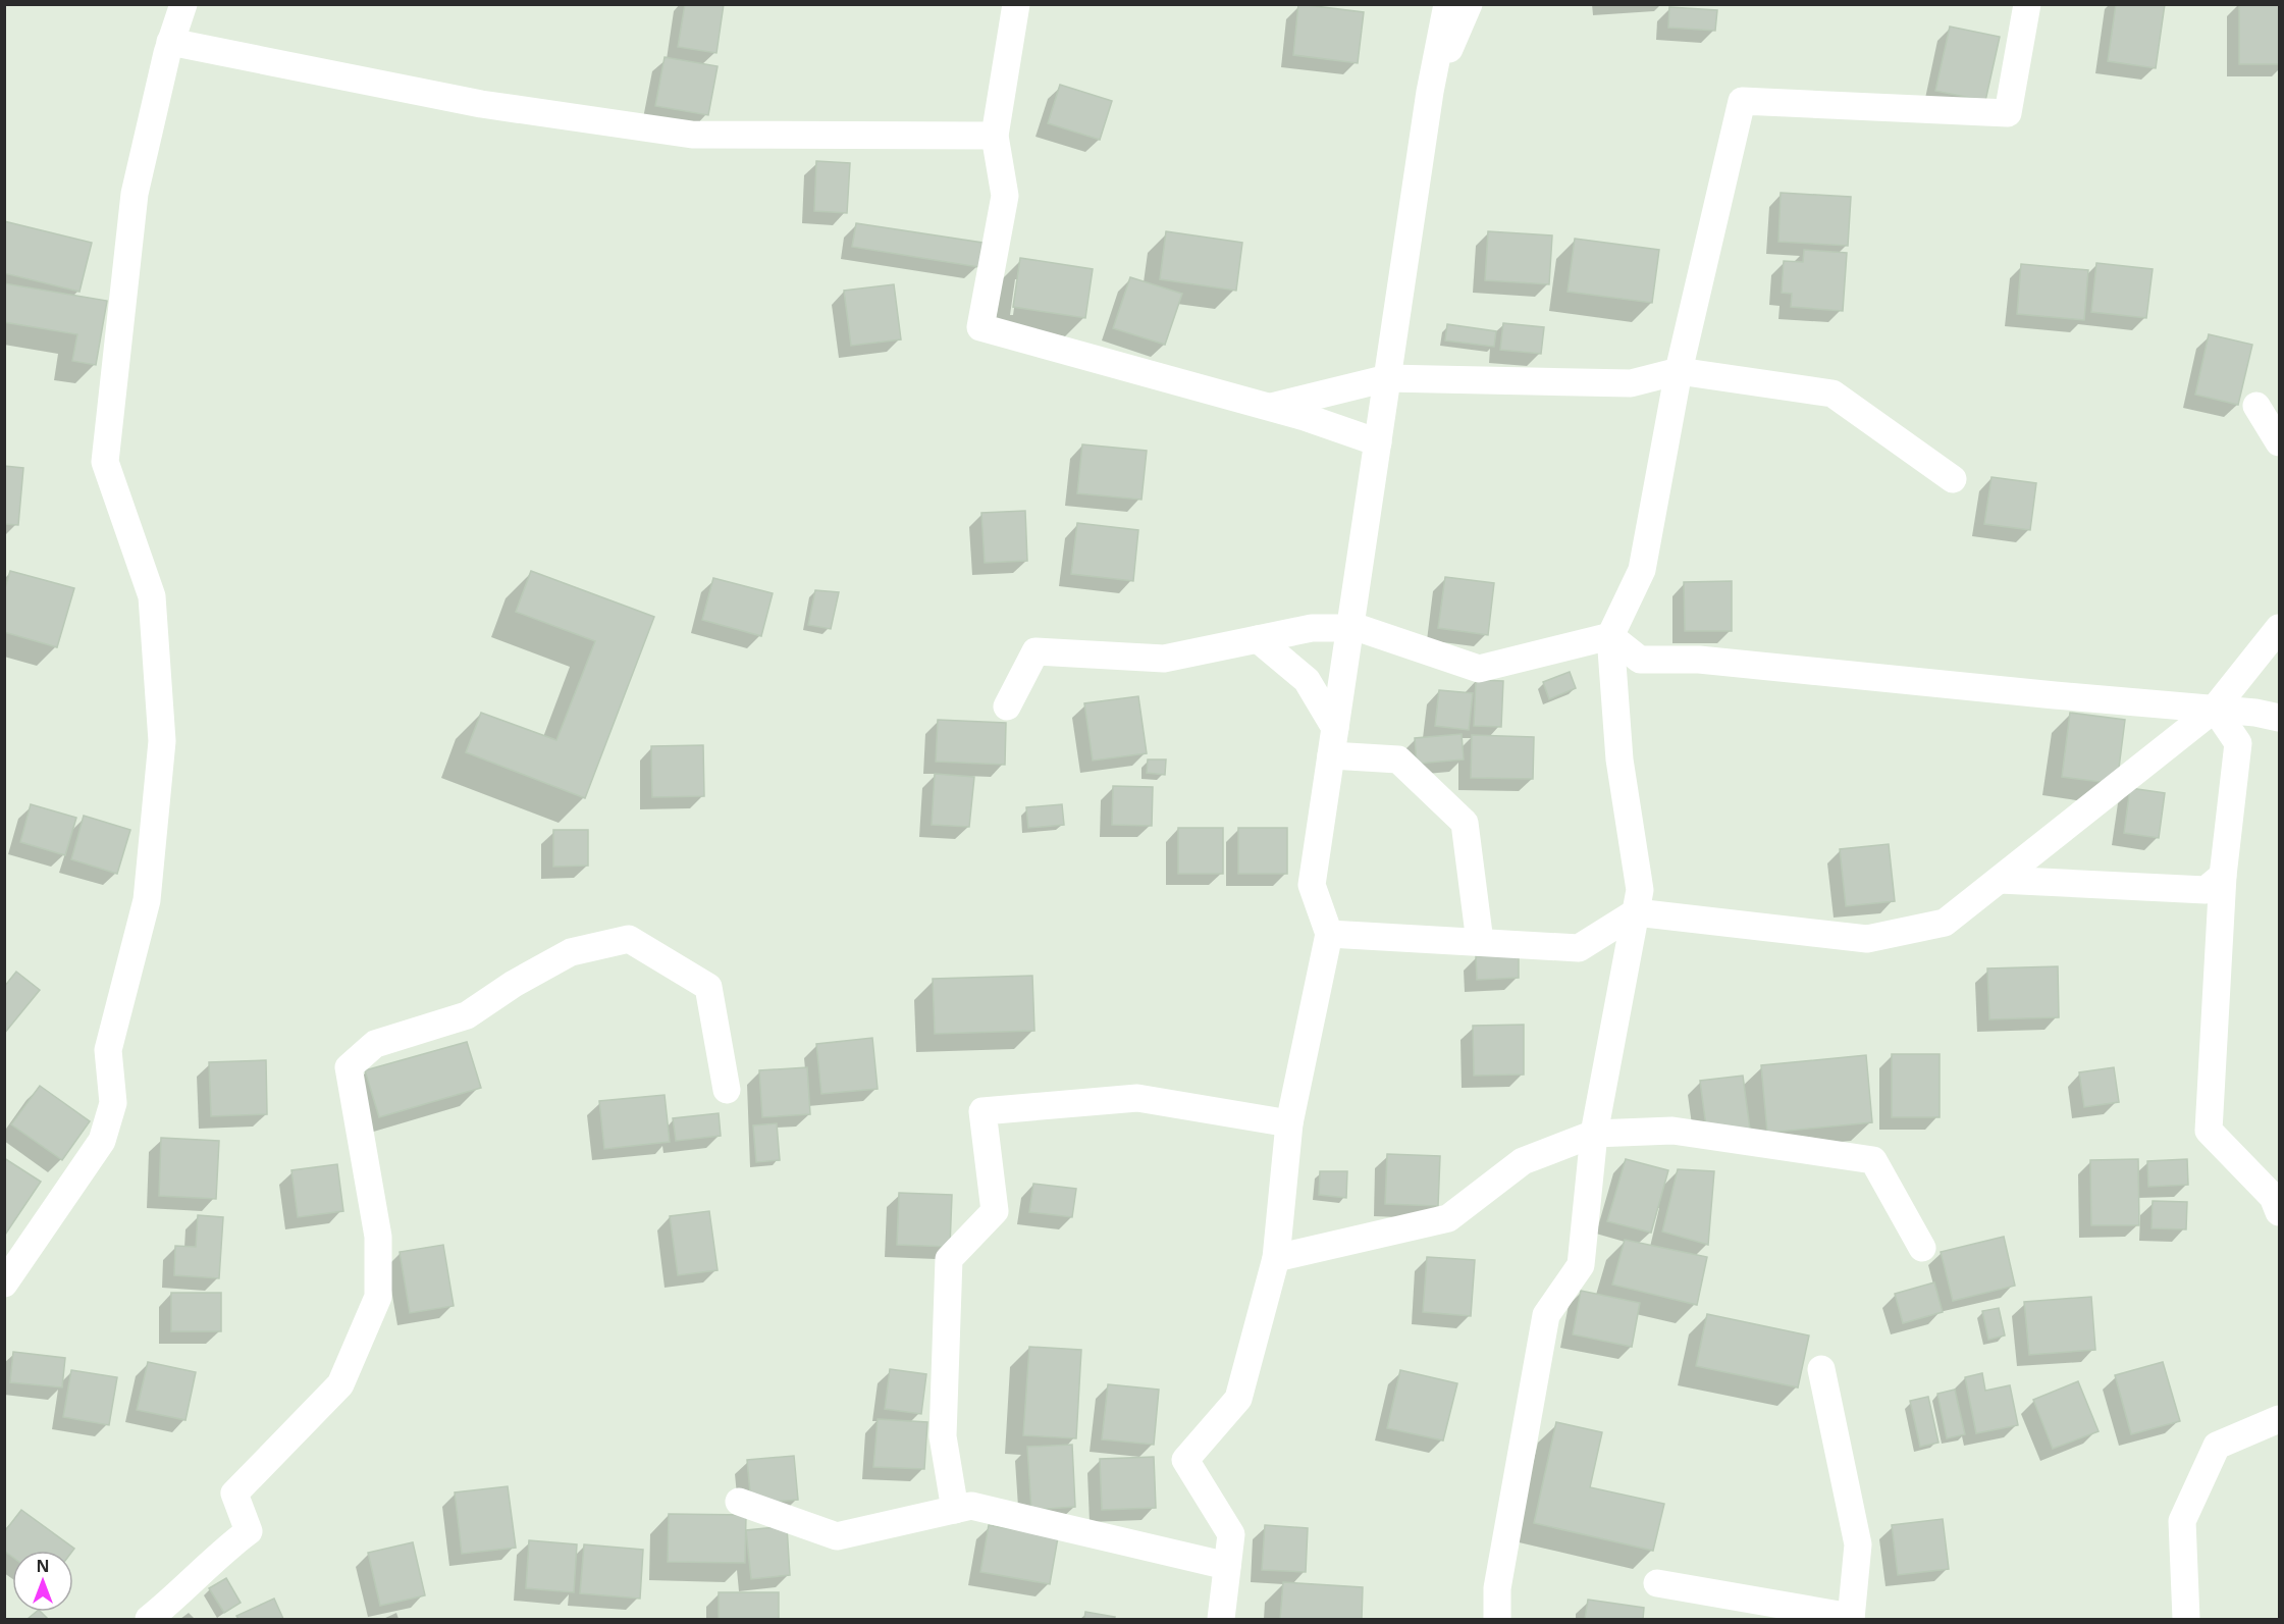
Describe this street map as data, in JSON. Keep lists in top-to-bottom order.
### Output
{
  "north": "top"
}
